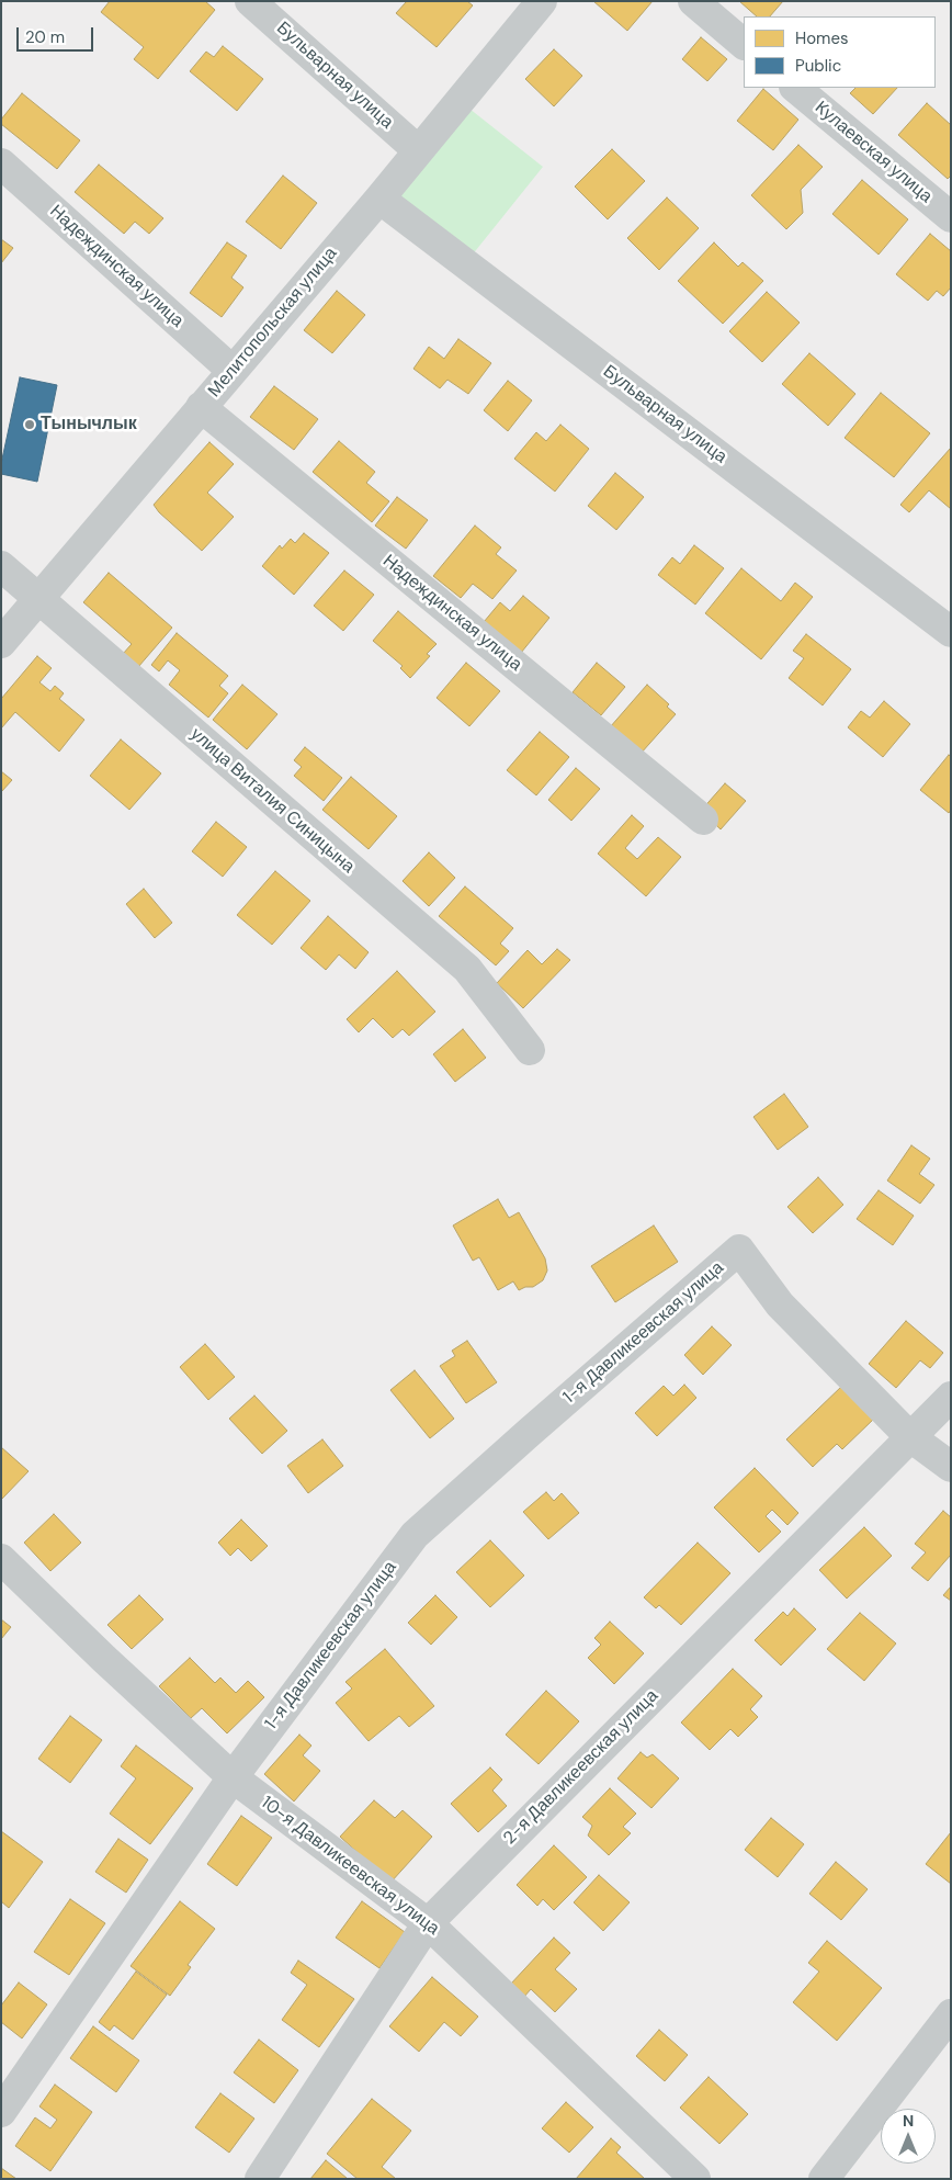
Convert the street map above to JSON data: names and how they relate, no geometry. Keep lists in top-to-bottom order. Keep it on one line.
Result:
{"streets":{"street":["Бульварная улица","Кулаевская улица","Надеждинская улица","Мелитопольская улица","улица Виталия Синицына","1-я Давликеевская улица","2-я Давликеевская улица","10-я Давликеевская улица"]},"crossings":[["Бульварная улица","Мелитопольская улица"],["Надеждинская улица","Мелитопольская улица"],["Мелитопольская улица","улица Виталия Синицына"],["1-я Давликеевская улица","2-я Давликеевская улица"],["1-я Давликеевская улица","10-я Давликеевская улица"],["2-я Давликеевская улица","10-я Давликеевская улица"]],"places":["Тынычлык"],"legend":["Homes","Public"],"scale_bar":"20 m","north":"top"}
